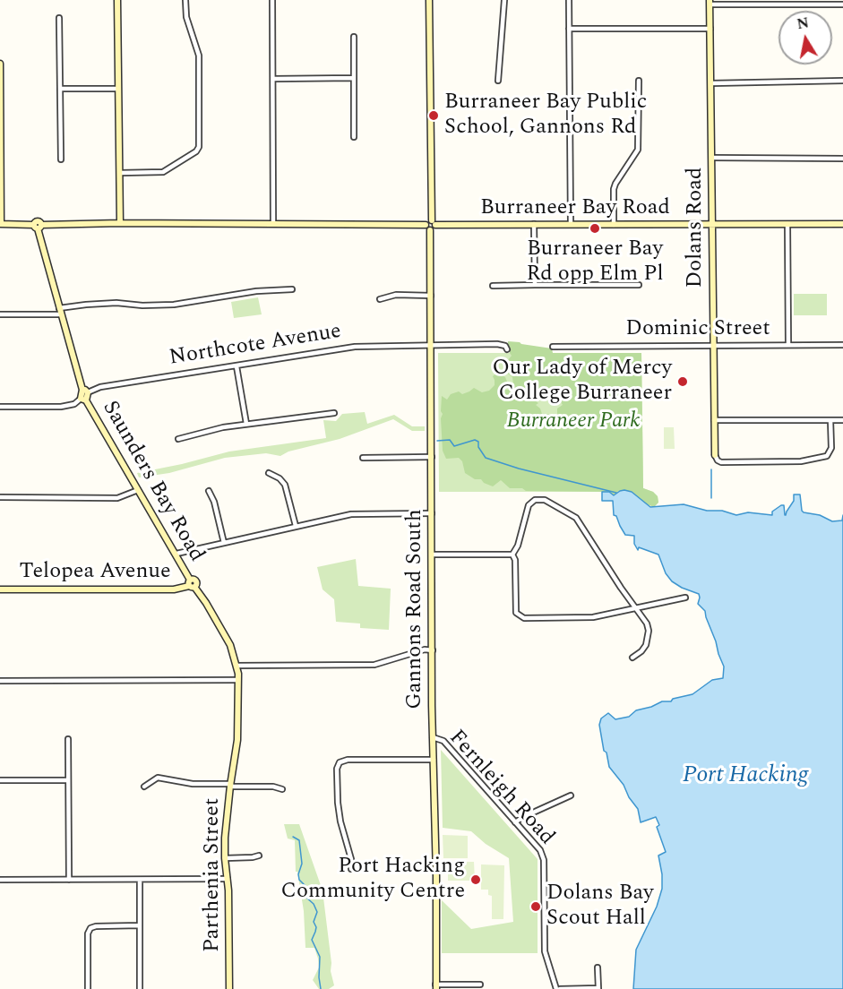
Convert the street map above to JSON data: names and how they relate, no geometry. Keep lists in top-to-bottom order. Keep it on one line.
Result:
{"streets":{"street":["Burraneer Bay Road","Dolans Road","Dominic Street","Northcote Avenue","Saunders Bay Road","Telopea Avenue","Gannons Road South","Fernleigh Road","Parthenia Street"]},"crossings":[["Burraneer Bay Road","Dolans Road"],["Burraneer Bay Road","Gannons Road South"],["Dolans Road","Dominic Street"],["Northcote Avenue","Saunders Bay Road"],["Northcote Avenue","Gannons Road South"],["Saunders Bay Road","Telopea Avenue"],["Saunders Bay Road","Parthenia Street"],["Gannons Road South","Fernleigh Road"]],"water":["Port Hacking"],"parks":["Burraneer Park"],"places":["Burraneer Bay Public School, Gannons Rd","Burraneer Bay Rd opp Elm Pl","Our Lady of Mercy College Burraneer","Port Hacking Community Centre","Dolans Bay Scout Hall"],"north":"top"}
